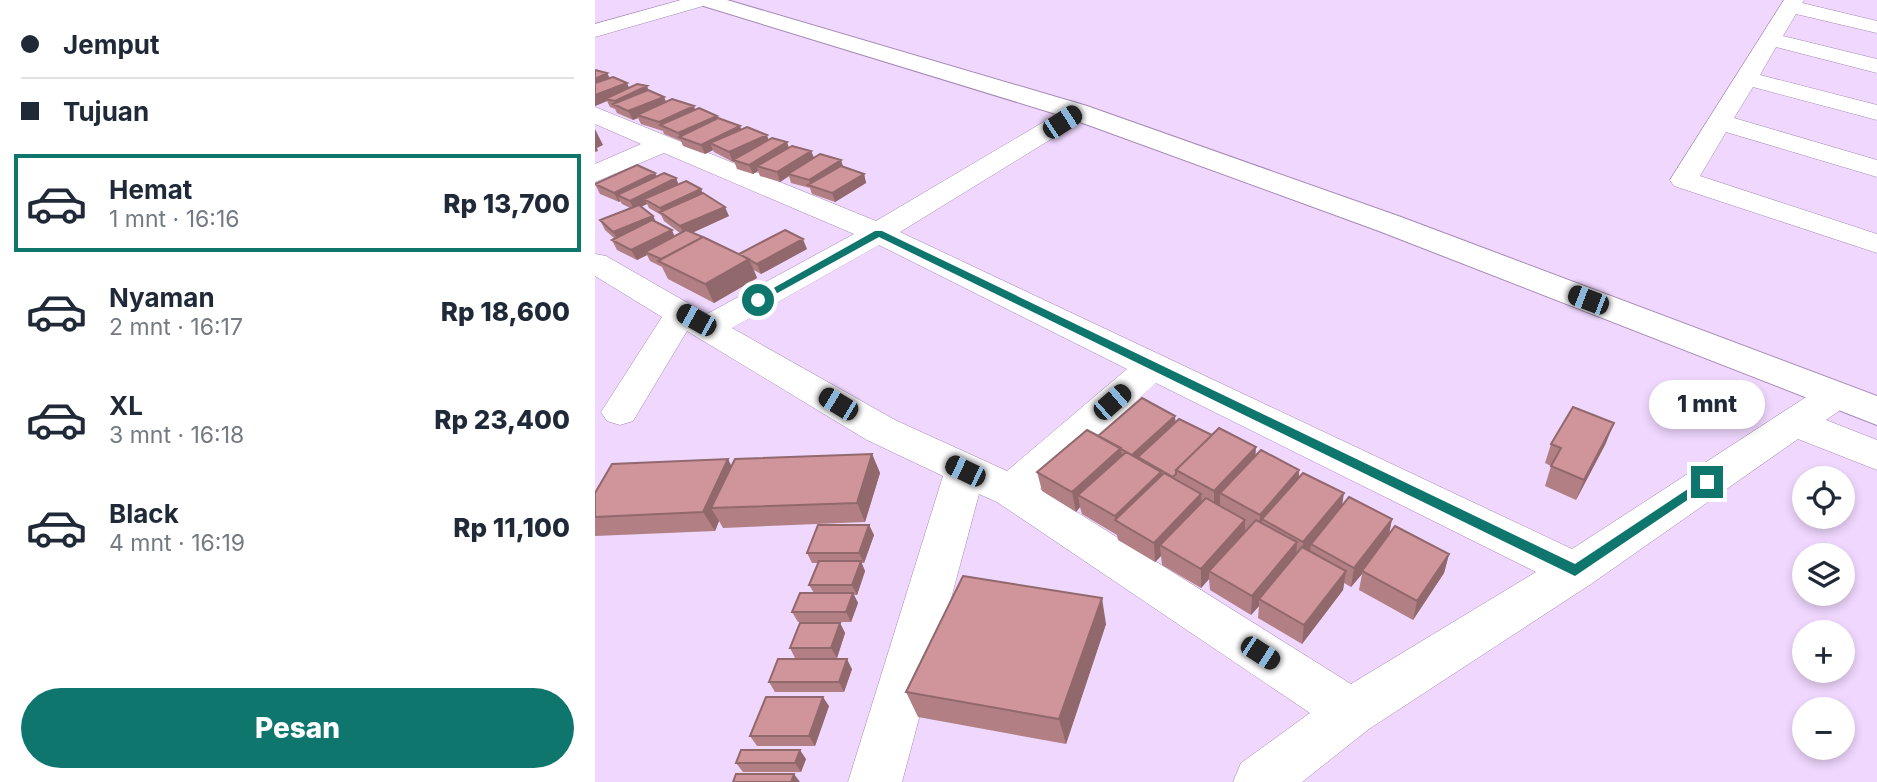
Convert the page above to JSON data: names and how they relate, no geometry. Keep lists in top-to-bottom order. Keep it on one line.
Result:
{"page":{"banner":["Jemput","Tujuan"],"list":[{"name":"Hemat","note":"1 mnt · 16:16","value":"Rp 13,700"},{"name":"Nyaman","note":"2 mnt · 16:17","value":"Rp 18,600"},{"name":"XL","note":"3 mnt · 16:18","value":"Rp 23,400"},{"name":"Black","note":"4 mnt · 16:19","value":"Rp 11,100"}],"bubble":"1 mnt","map_buttons":["+","−"],"buttons":"Pesan"}}
